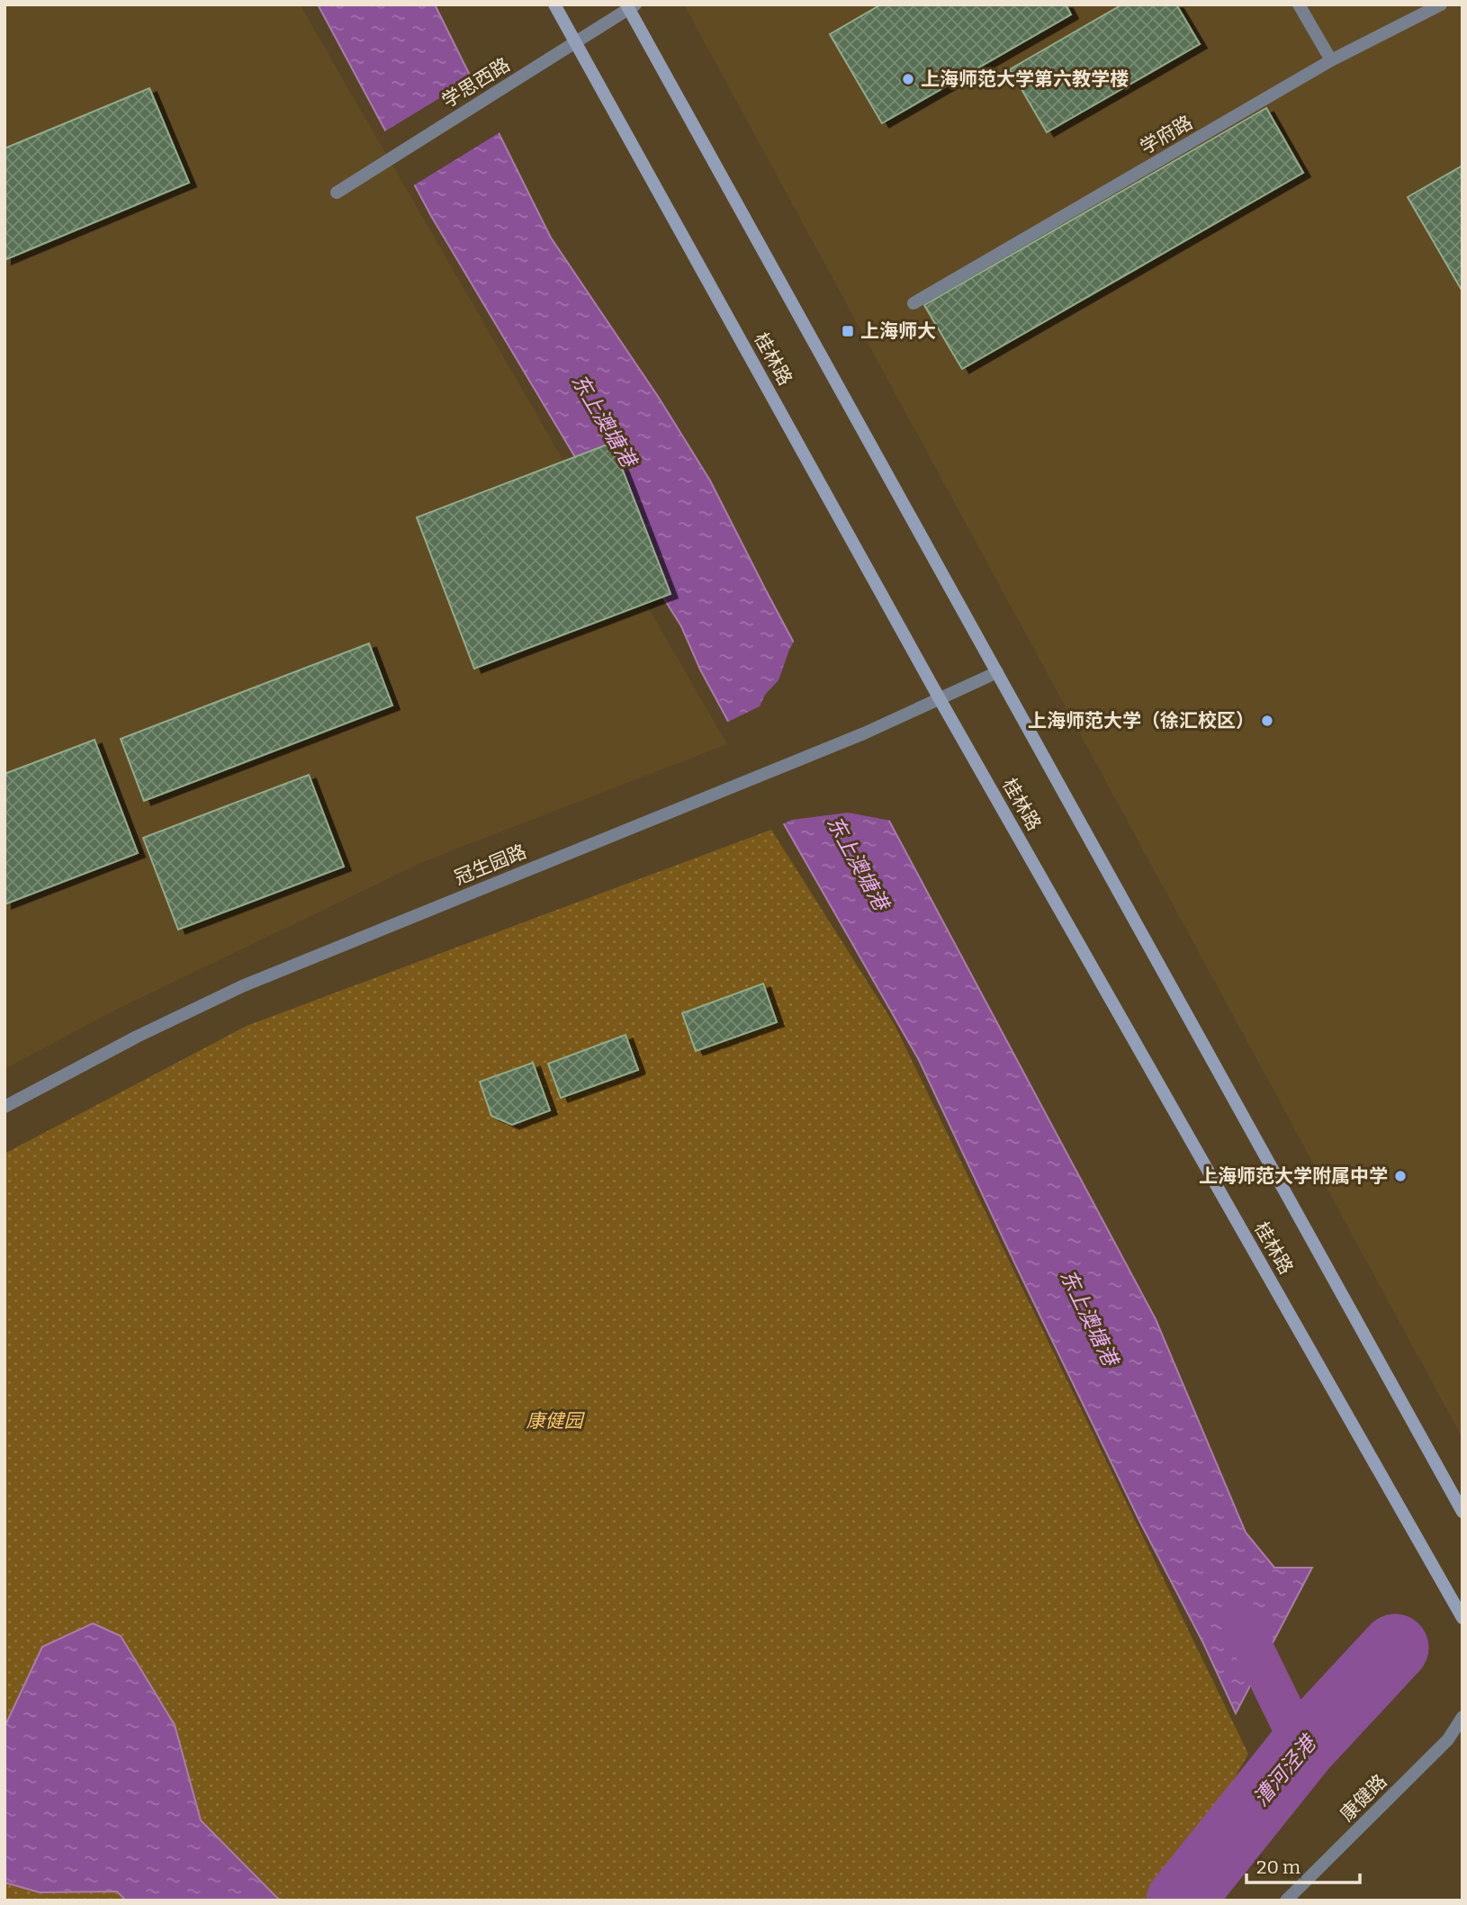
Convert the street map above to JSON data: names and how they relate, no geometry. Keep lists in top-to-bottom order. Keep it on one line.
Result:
{"streets":{"main road":["桂林路"],"street":["学思西路","学府路","冠生园路","康健路"]},"crossings":[["学思西路","桂林路"],["桂林路","冠生园路"]],"water":["东上澳塘港","漕河泾港"],"parks":["康健园"],"places":{"other":["上海师范大学第六教学楼","上海师范大学（徐汇校区）","上海师范大学附属中学"],"transit":["上海师大"]},"scale_bar":"20 m"}
